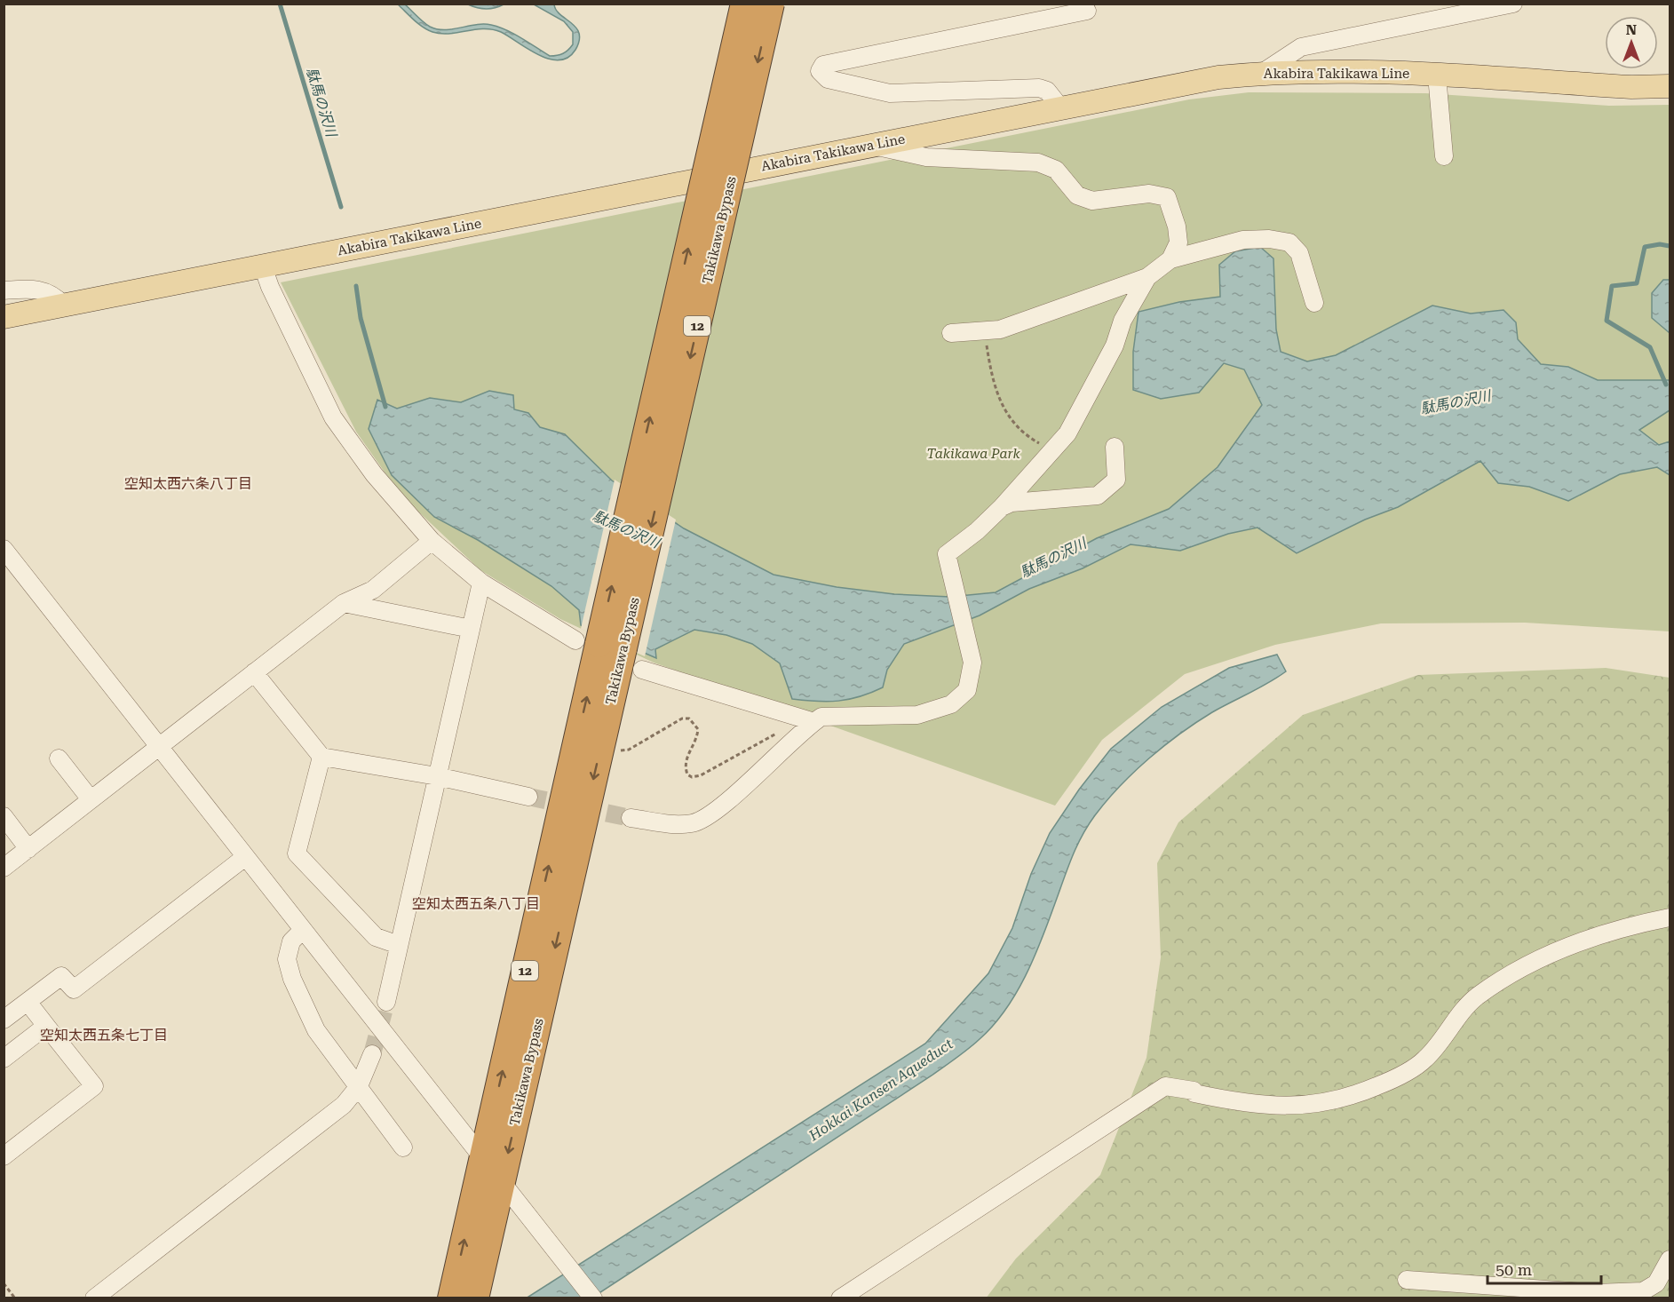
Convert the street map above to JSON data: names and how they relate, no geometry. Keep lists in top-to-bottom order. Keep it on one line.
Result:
{"streets":{"highway":["Takikawa Bypass","12"],"main road":["Akabira Takikawa Line"]},"districts":["空知太西六条八丁目","空知太西五条八丁目","空知太西五条七丁目"],"water":["駄馬の沢川","Hokkai Kansen Aqueduct"],"parks":["Takikawa Park"],"scale_bar":"50 m","north":"top"}
